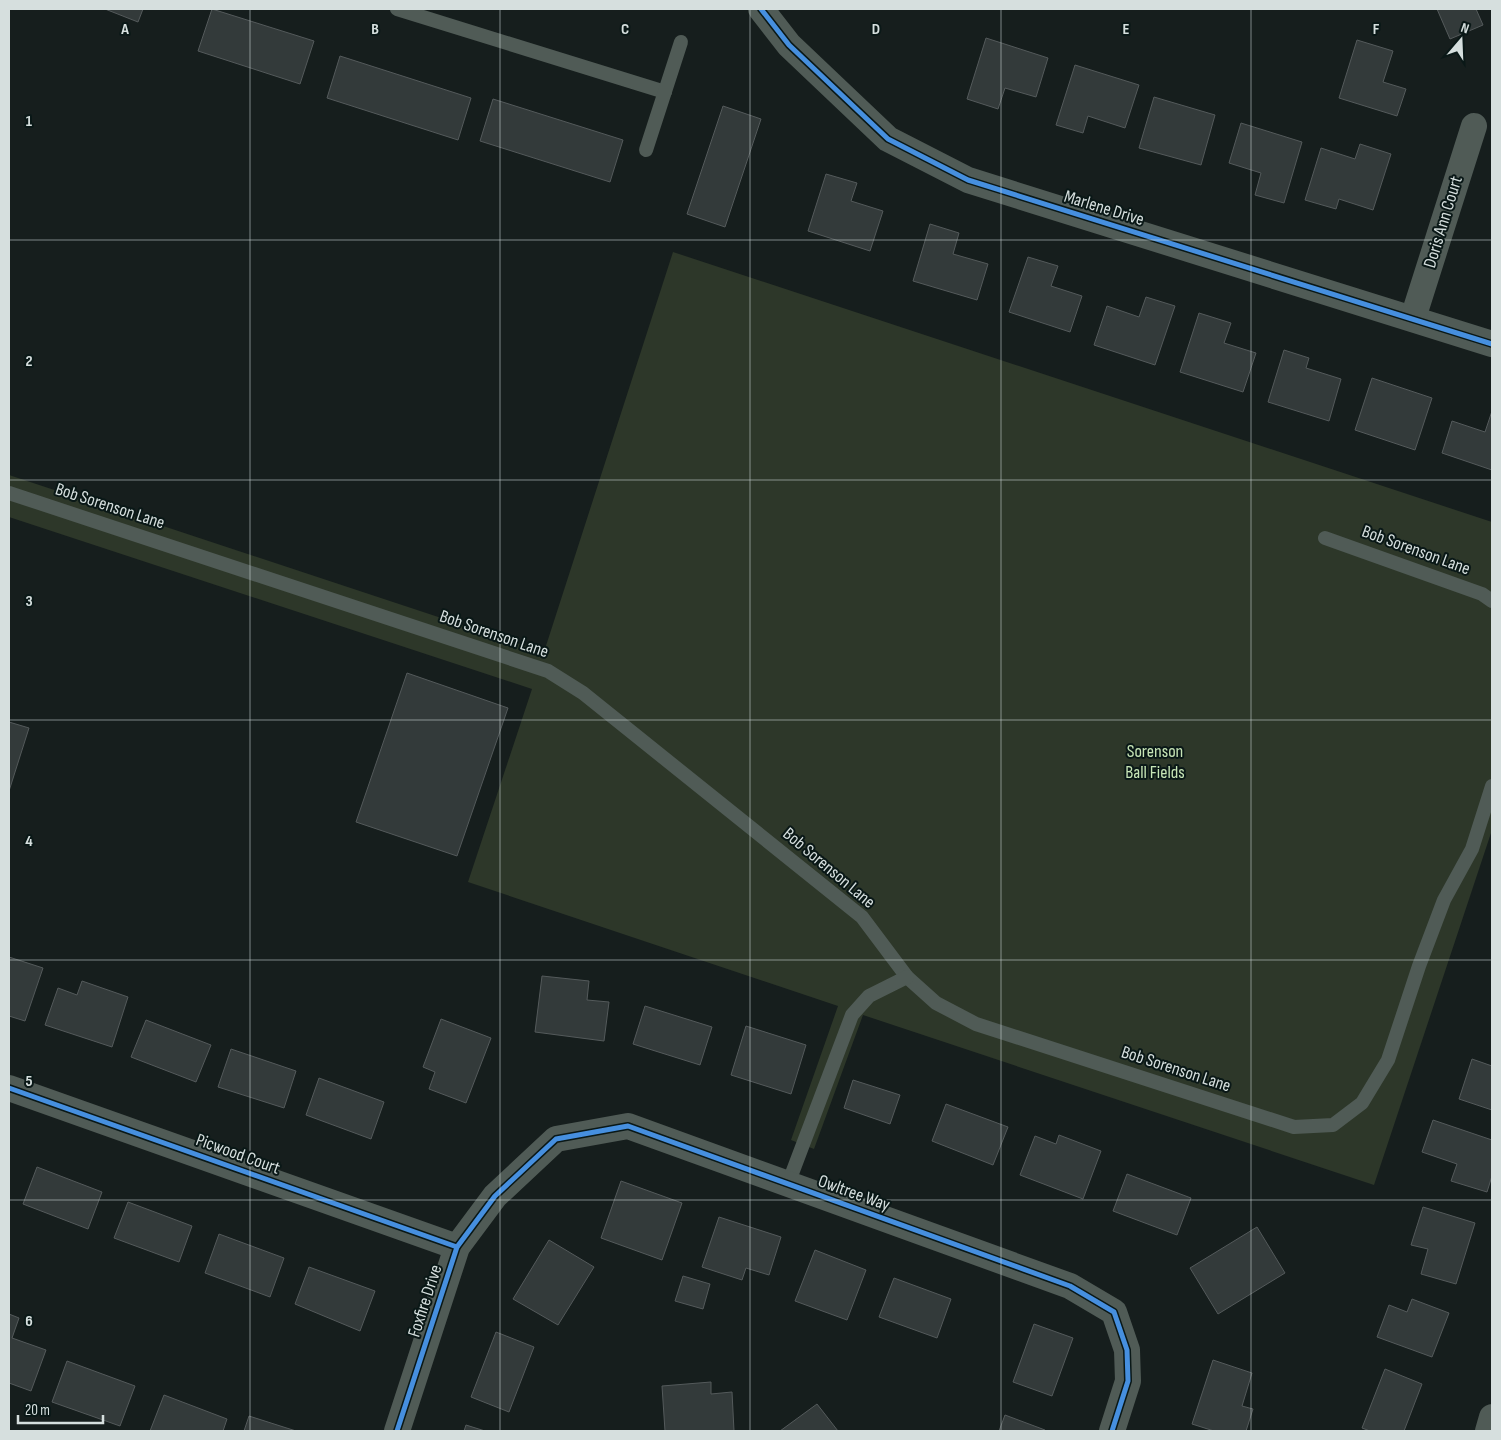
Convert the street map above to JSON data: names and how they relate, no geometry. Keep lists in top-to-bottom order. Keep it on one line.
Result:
{"streets":{"street":["Marlene Drive","Doris Ann Court","Picwood Court","Owltree Way","Foxfire Drive"],"lane":["Bob Sorenson Lane"]},"crossings":[["Marlene Drive","Doris Ann Court"],["Picwood Court","Foxfire Drive"],["Owltree Way","Foxfire Drive"]],"parks":["Sorenson Ball Fields"],"scale_bar":"20 m","north":"top","grid":{"columns":["A","B","C","D","E","F"],"rows":["1","2","3","4","5","6"]}}
